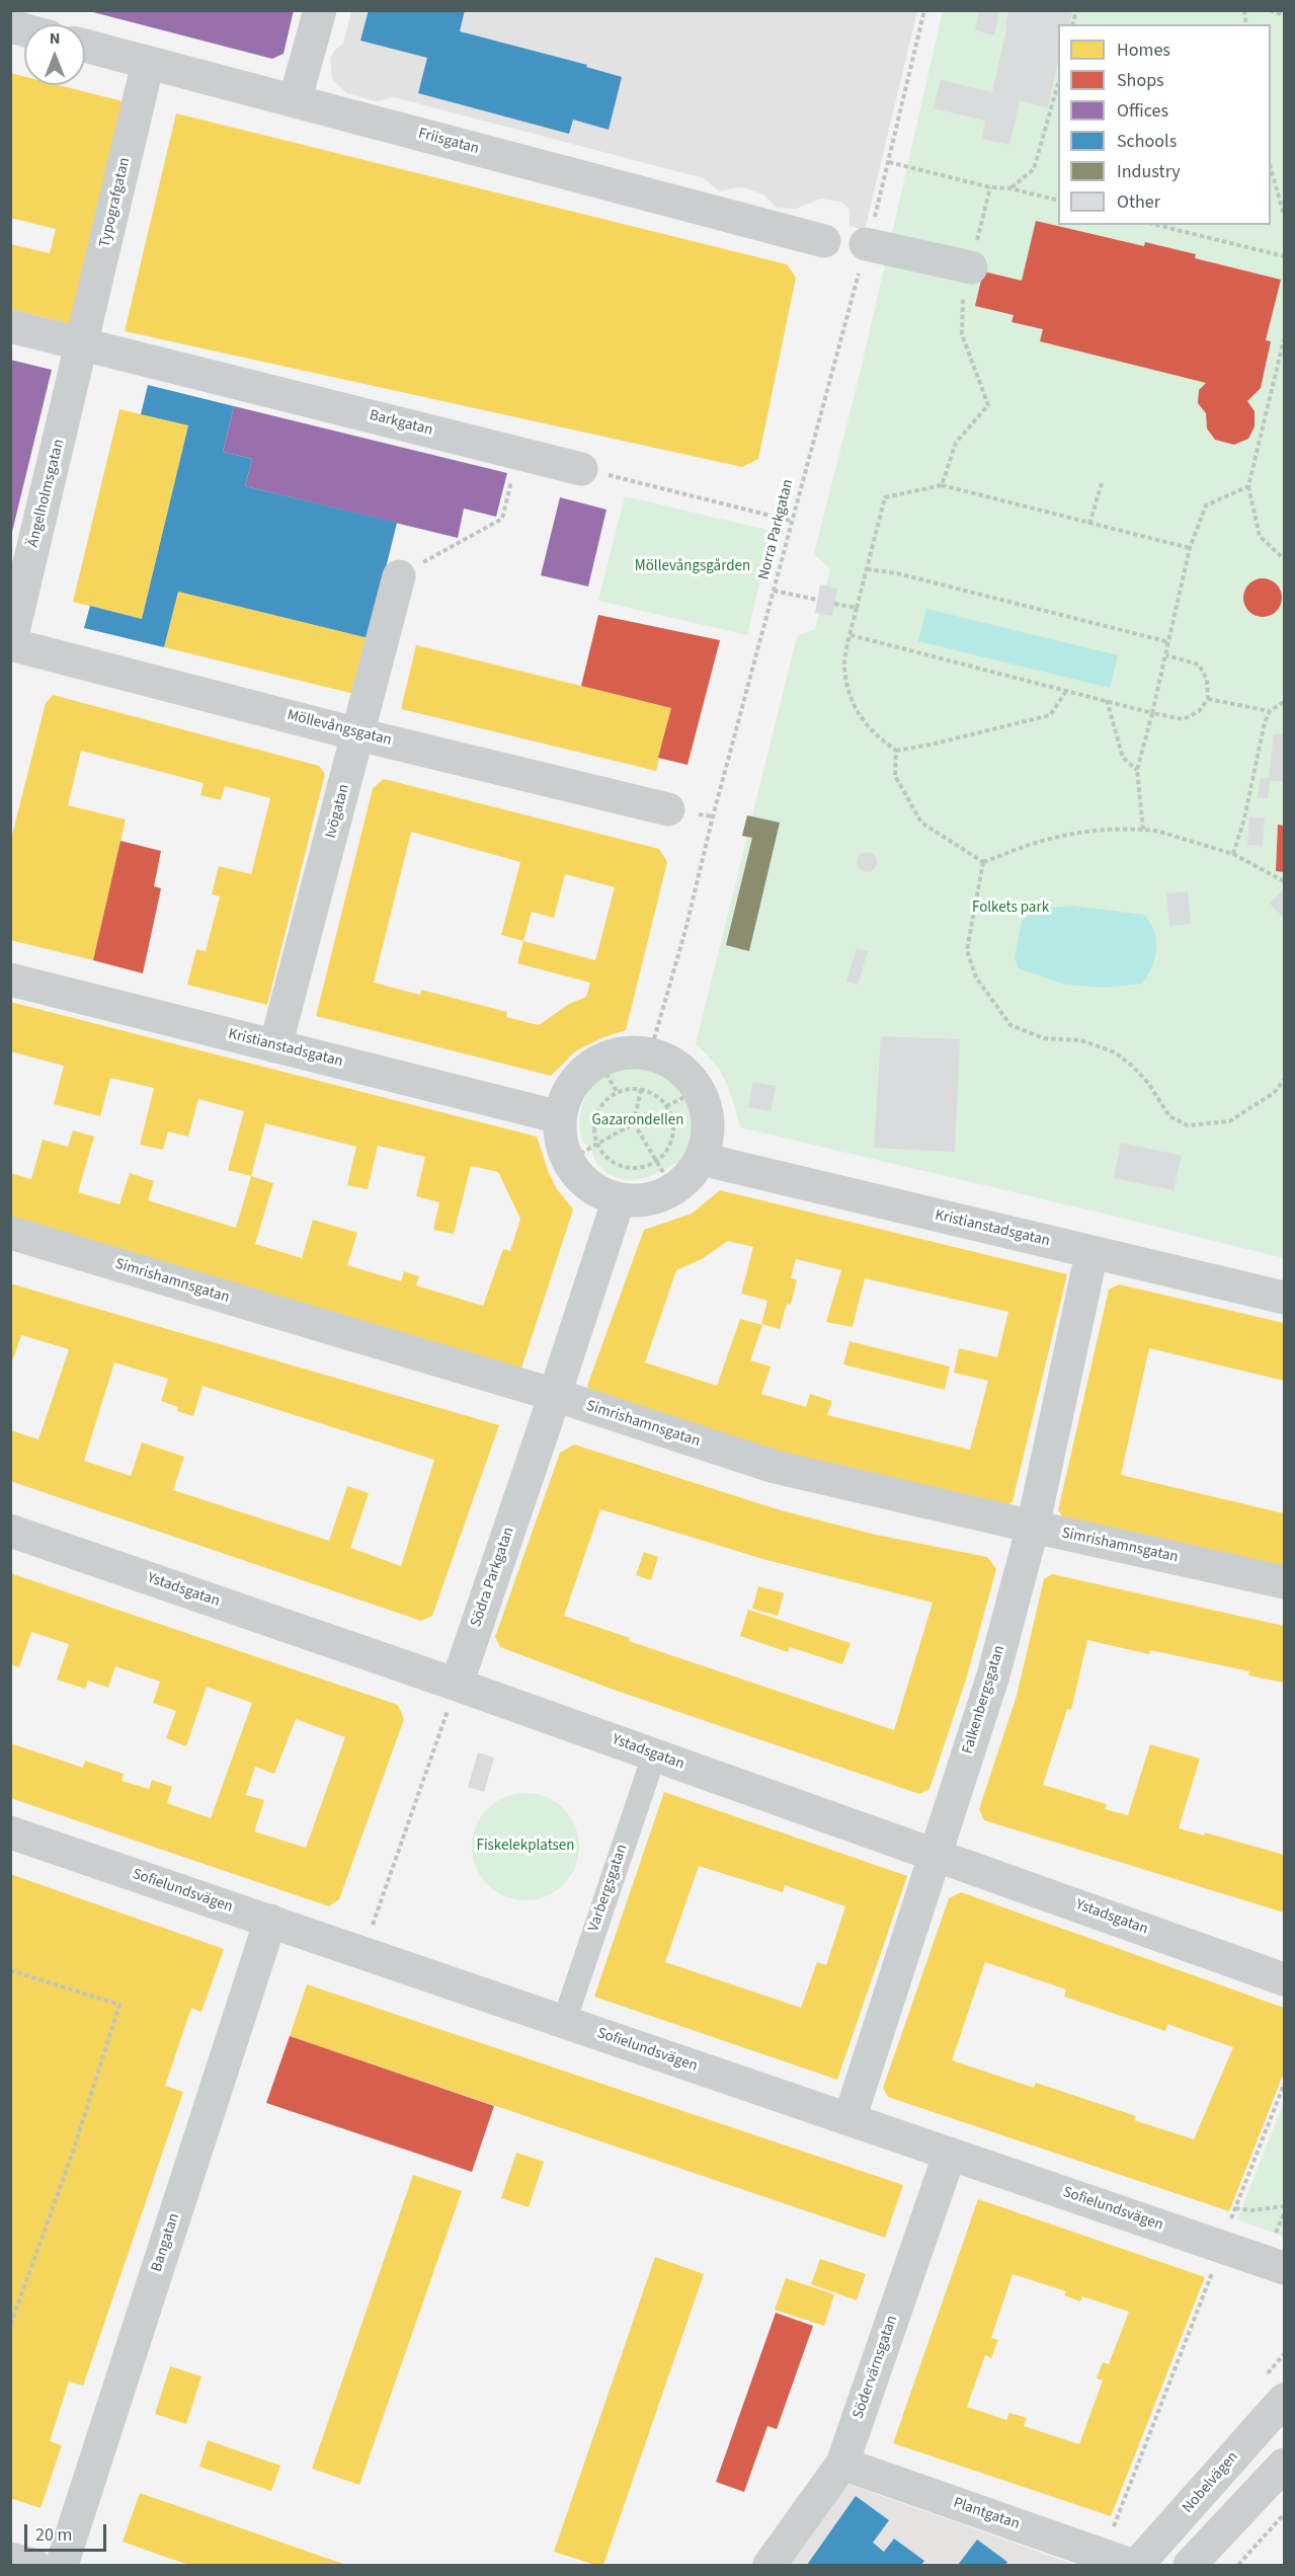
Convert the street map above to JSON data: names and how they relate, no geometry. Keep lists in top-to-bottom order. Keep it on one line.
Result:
{"streets":{"street":["Friisgatan","Typografgatan","Barkgatan","Ängelholmsgatan","Möllevångsgatan","Ivögatan","Kristianstadsgatan","Simrishamnsgatan","Södra Parkgatan","Ystadsgatan","Falkenbergsgatan","Varbergsgatan","Sofielundsvägen","Bangatan","Södervärnsgatan","Nobelvägen","Plantgatan"],"path":["Norra Parkgatan"]},"crossings":[["Friisgatan","Typografgatan"],["Typografgatan","Barkgatan"],["Typografgatan","Ängelholmsgatan"],["Barkgatan","Ängelholmsgatan"],["Ängelholmsgatan","Möllevångsgatan"],["Möllevångsgatan","Ivögatan"],["Ivögatan","Kristianstadsgatan"],["Simrishamnsgatan","Södra Parkgatan"],["Simrishamnsgatan","Falkenbergsgatan"],["Södra Parkgatan","Ystadsgatan"],["Ystadsgatan","Falkenbergsgatan"],["Ystadsgatan","Varbergsgatan"],["Falkenbergsgatan","Sofielundsvägen"],["Varbergsgatan","Sofielundsvägen"],["Sofielundsvägen","Bangatan"],["Sofielundsvägen","Södervärnsgatan"],["Södervärnsgatan","Plantgatan"]],"parks":["Möllevångsgården","Folkets park","Gazarondellen","Fiskelekplatsen"],"legend":["Homes","Shops","Offices","Schools","Industry","Other"],"scale_bar":"20 m","north":"top"}
